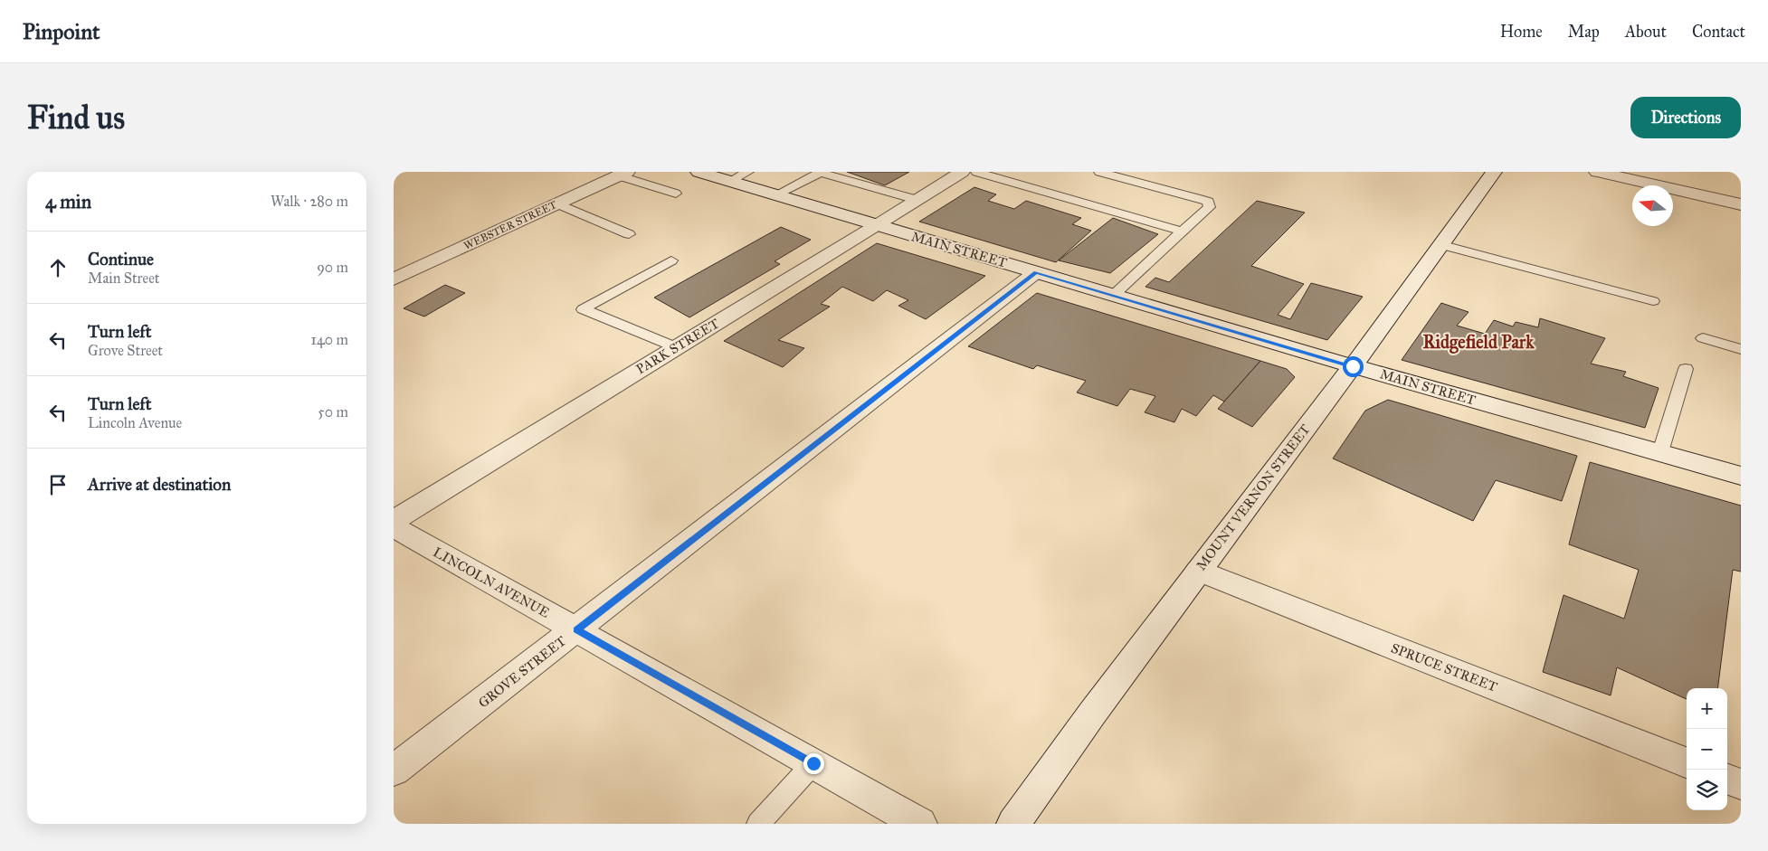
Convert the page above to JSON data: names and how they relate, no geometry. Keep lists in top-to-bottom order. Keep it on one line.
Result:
{"streets":{"street":["WEBSTER STREET","MAIN STREET","PARK STREET","MOUNT VERNON STREET","LINCOLN AVENUE","SPRUCE STREET","GROVE STREET"]},"crossings":[["MAIN STREET","PARK STREET"],["MAIN STREET","MOUNT VERNON STREET"],["MAIN STREET","GROVE STREET"],["MOUNT VERNON STREET","SPRUCE STREET"],["LINCOLN AVENUE","GROVE STREET"]],"districts":["Ridgefield Park"],"north":"left","page":{"header":"Pinpoint","nav":["Home","Map","About","Contact"],"buttons":"Directions","title":"Find us","heading":["4 min","Walk · 280 m"],"list":[["Continue","Main Street","90 m"],["Turn left","Grove Street","140 m"],["Turn left","Lincoln Avenue","50 m"],"Arrive at destination"],"map_buttons":["+","−"]}}
